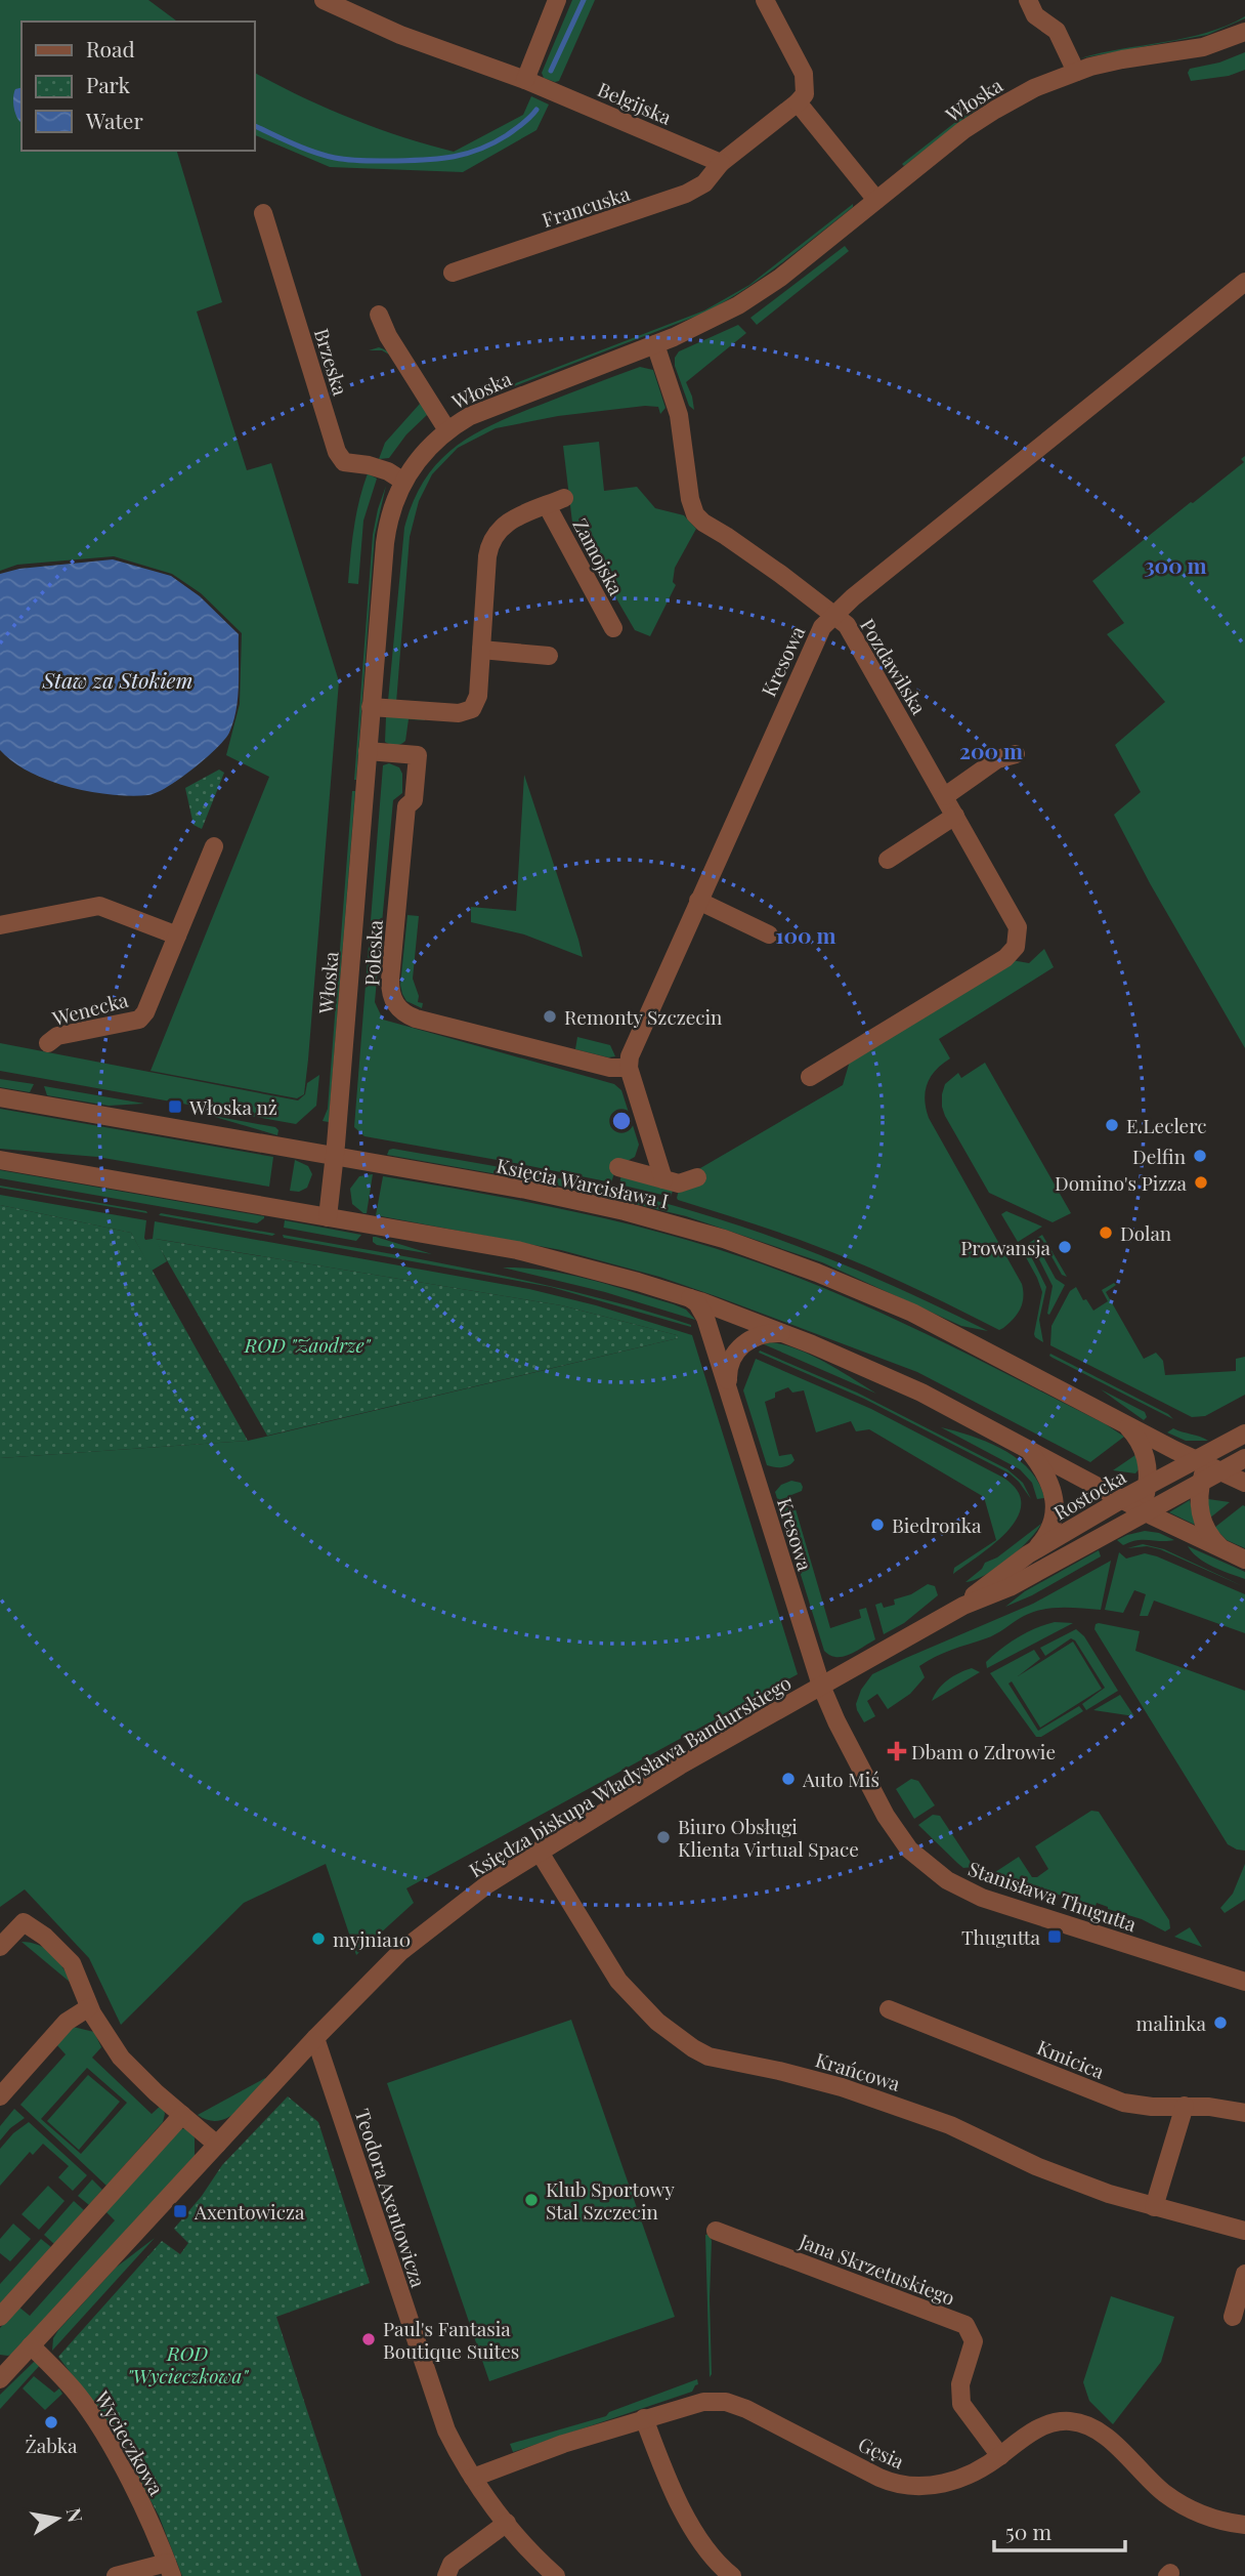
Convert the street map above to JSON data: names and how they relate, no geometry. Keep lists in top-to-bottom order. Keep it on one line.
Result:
{"streets":{"street":["Włoska","Belgijska","Francuska","Brzeska","Zamojska","Kresowa","Pozdawilska","Poleska","Wenecka","Księcia Warcisława I","Rostocka","Księdza biskupa Władysława Bandurskiego","Stanisława Thugutta","Kmicica","Krańcowa","Teodora Axentowicza","Jana Skrzetuskiego","Wycieczkowa","Gęsia"]},"crossings":[["Włoska","Brzeska"],["Włoska","Zamojska"],["Włoska","Pozdawilska"],["Włoska","Poleska"],["Włoska","Księcia Warcisława I"],["Belgijska","Francuska"],["Kresowa","Pozdawilska"],["Kresowa","Poleska"],["Kresowa","Rostocka"],["Kresowa","Księdza biskupa Władysława Bandurskiego"],["Kresowa","Stanisława Thugutta"],["Księcia Warcisława I","Rostocka"],["Rostocka","Księdza biskupa Władysława Bandurskiego"],["Rostocka","Stanisława Thugutta"],["Księdza biskupa Władysława Bandurskiego","Stanisława Thugutta"],["Księdza biskupa Władysława Bandurskiego","Krańcowa"],["Księdza biskupa Władysława Bandurskiego","Teodora Axentowicza"],["Księdza biskupa Władysława Bandurskiego","Wycieczkowa"],["Teodora Axentowicza","Gęsia"],["Jana Skrzetuskiego","Gęsia"]],"water":["Staw za Stokiem"],"parks":["ROD \"Zaodrze\"","ROD \"Wycieczkowa\""],"places":{"other":["Remonty Szczecin","E.Leclerc","Delfin","Domino's Pizza","Dolan","Prowansja","Biedronka","Auto Miś","Biuro Obsługi Klienta Virtual Space","myjnia10","malinka","Klub Sportowy Stal Szczecin","Paul's Fantasia Boutique Suites","Żabka"],"transit":["Włoska nż","Thugutta","Axentowicza"],"health":["Dbam o Zdrowie"]},"legend":["Road","Park","Water"],"scale_bar":"50 m","north":"right","rings":["300 m","200 m","100 m"]}
